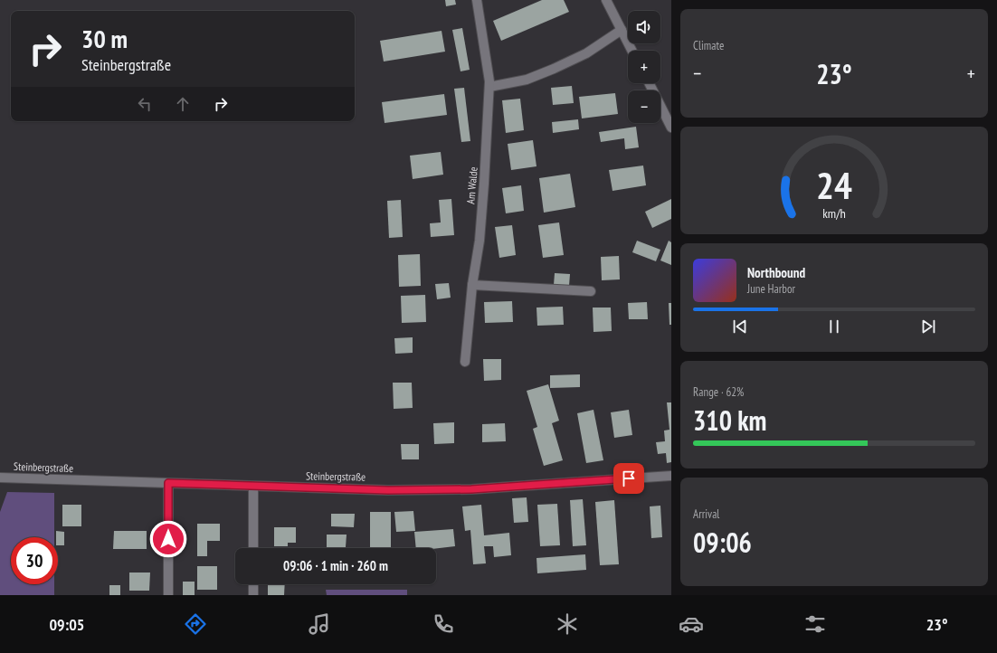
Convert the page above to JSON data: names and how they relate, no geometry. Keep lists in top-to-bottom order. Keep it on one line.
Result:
{"streets":{"street":["Am Walde","Steinbergstraße"]},"page":{"tile":["Climate",["Range · 62%","310 km"],["Arrival","09:06"]],"map_buttons":["+","−"],"turn":["30 m","Steinbergstraße"],"heat":["−","23°","+"],"song":["Northbound","June Harbor"],"limit":"30","trip":"09:06 · 1 min · 260 m","tabs":["09:05","23°"],"gauge":["24","km/h"]}}
